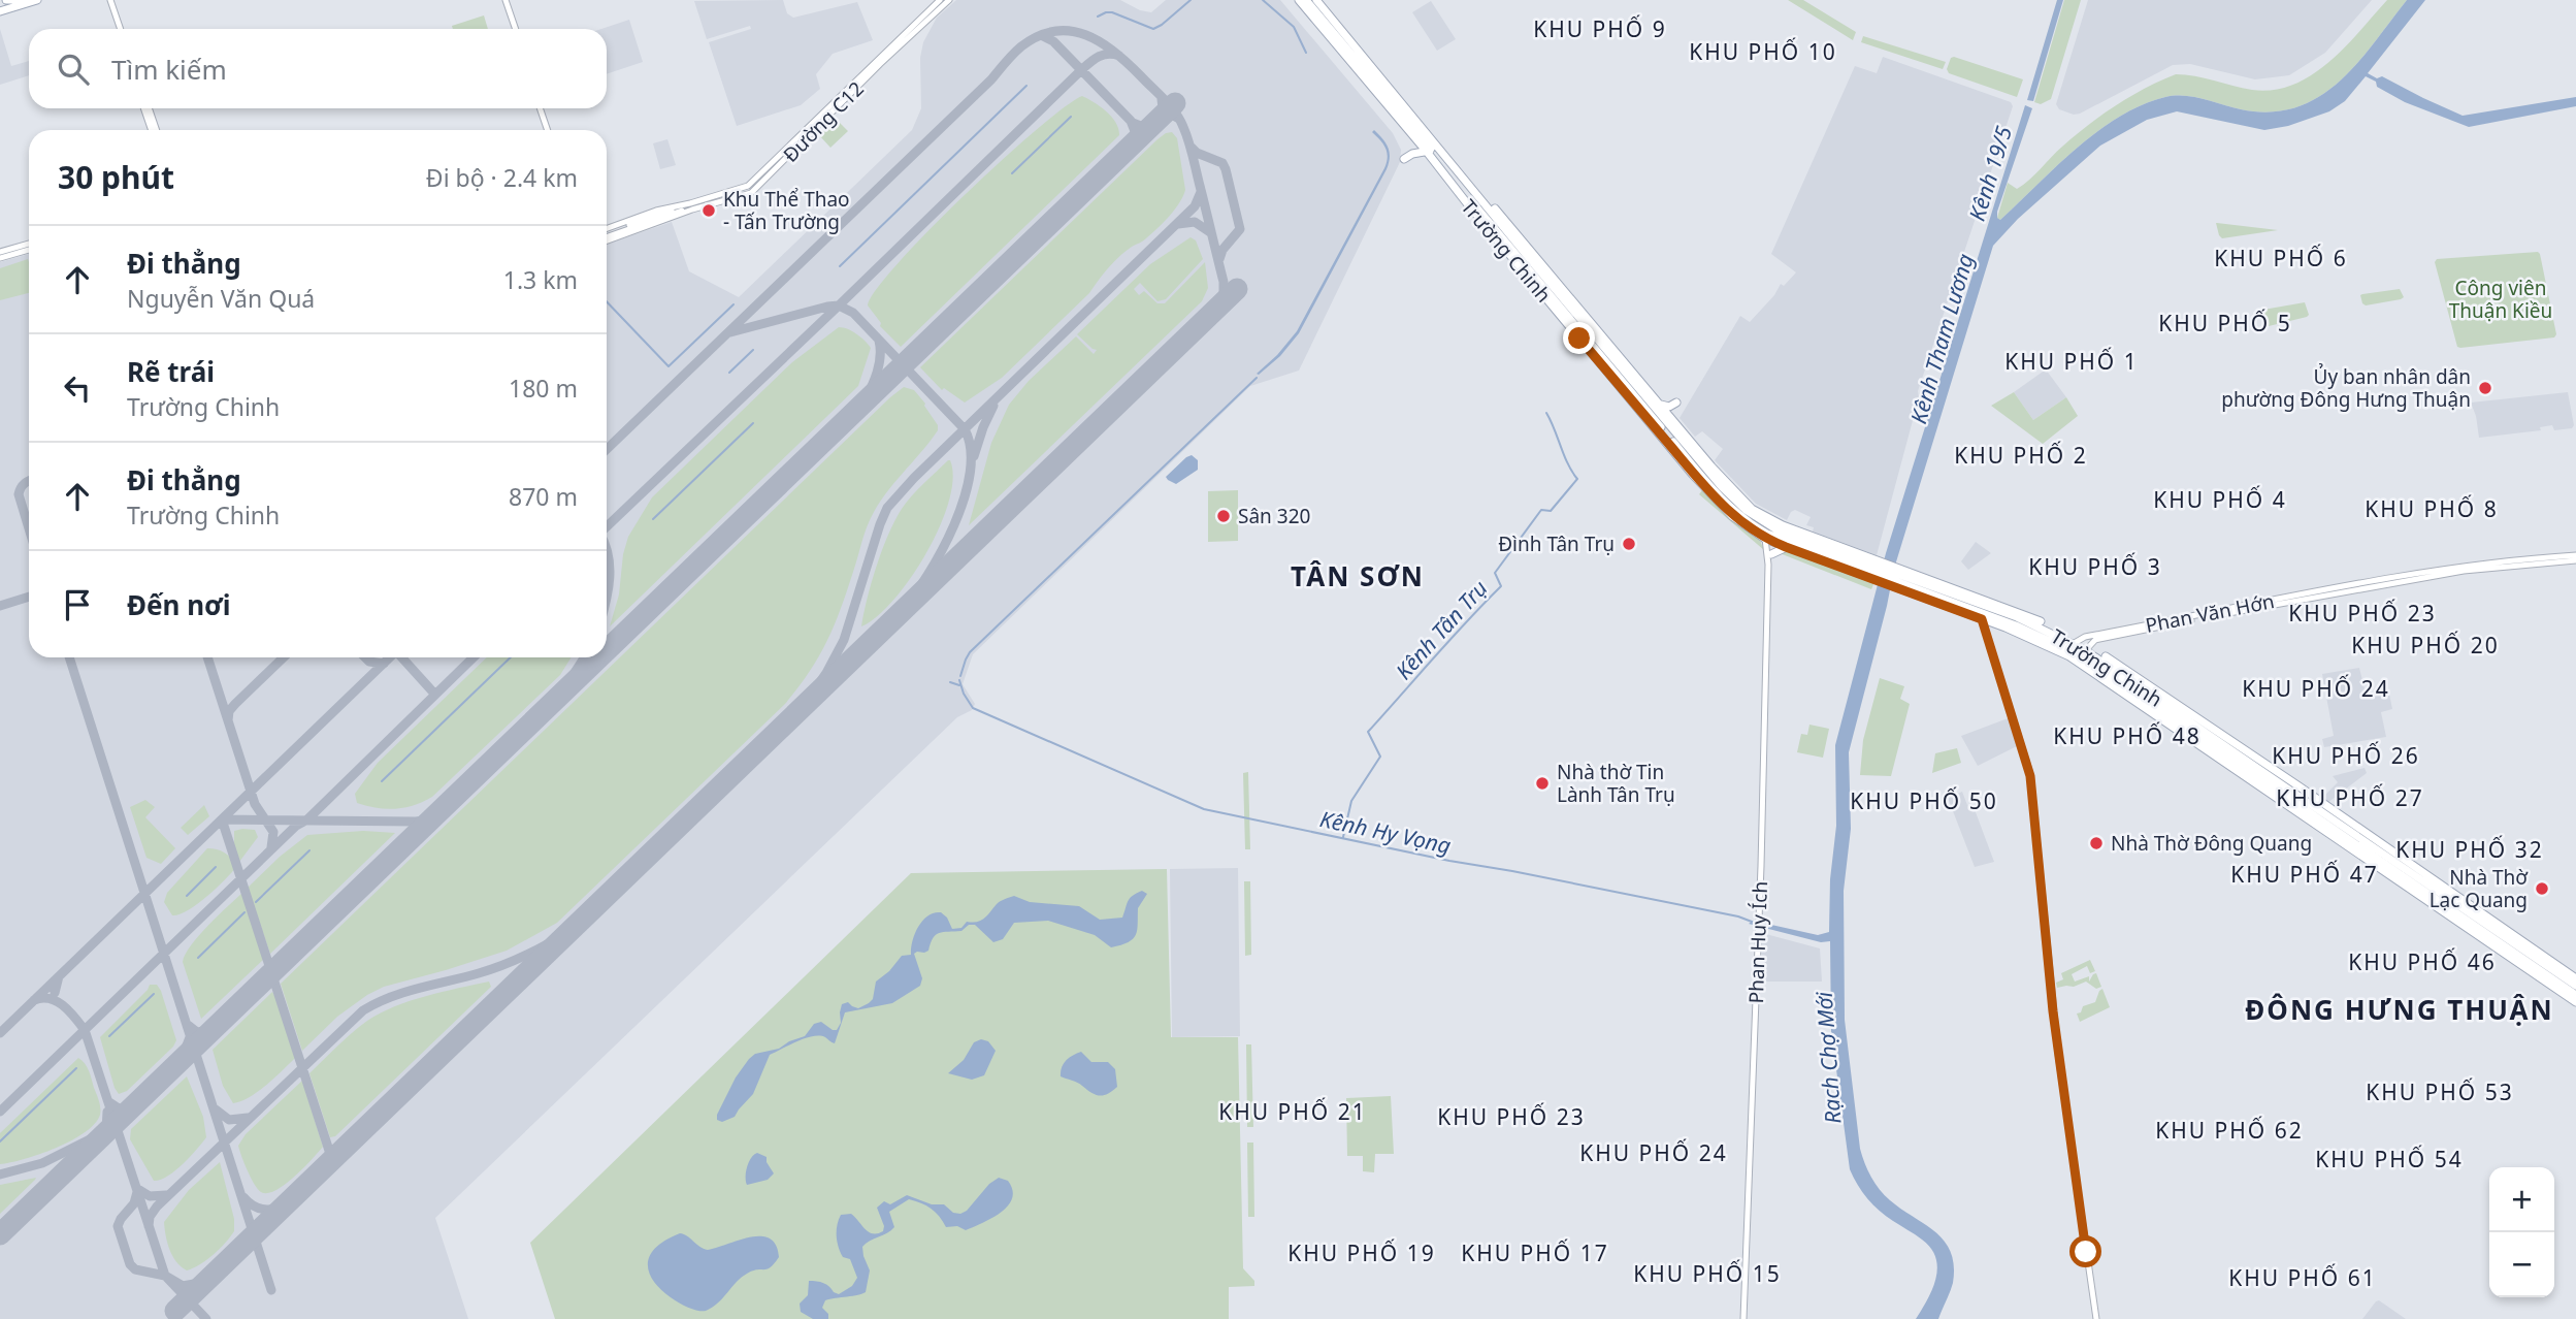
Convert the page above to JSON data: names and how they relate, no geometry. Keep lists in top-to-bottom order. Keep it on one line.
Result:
{"streets":{"main road":["Đường C12","Trường Chinh","Phan Văn Hớn","Phan Huy Ích"]},"crossings":[["Trường Chinh","Phan Văn Hớn"]],"districts":["KHU PHỐ 9","KHU PHỐ 10","KHU PHỐ 6","KHU PHỐ 5","KHU PHỐ 1","KHU PHỐ 2","KHU PHỐ 4","KHU PHỐ 8","KHU PHỐ 3","TÂN SƠN","KHU PHỐ 23","KHU PHỐ 20","KHU PHỐ 24","KHU PHỐ 48","KHU PHỐ 26","KHU PHỐ 27","KHU PHỐ 50","KHU PHỐ 32","KHU PHỐ 47","KHU PHỐ 46","ĐÔNG HƯNG THUẬN","KHU PHỐ 53","KHU PHỐ 21","KHU PHỐ 23","KHU PHỐ 62","KHU PHỐ 24","KHU PHỐ 54","KHU PHỐ 19","KHU PHỐ 17","KHU PHỐ 15","KHU PHỐ 61"],"water":["Kênh 19/5","Kênh Tham Lương","Kênh Tân Trụ","Kênh Hy Vọng","Rạch Chợ Mới"],"parks":["Công viên Thuận Kiều"],"places":["Khu Thể Thao - Tấn Trường","Ủy ban nhân dân phường Đông Hưng Thuận","Sân 320","Đình Tân Trụ","Nhà thờ Tin Lành Tân Trụ","Nhà Thờ Đông Quang","Nhà Thờ Lạc Quang"],"page":{"search":"Tìm kiếm","heading":["30 phút","Đi bộ · 2.4 km"],"list":[["Đi thẳng","Nguyễn Văn Quá","1.3 km"],["Rẽ trái","Trường Chinh","180 m"],["Đi thẳng","Trường Chinh","870 m"],"Đến nơi"],"map_buttons":["+","−"]}}
